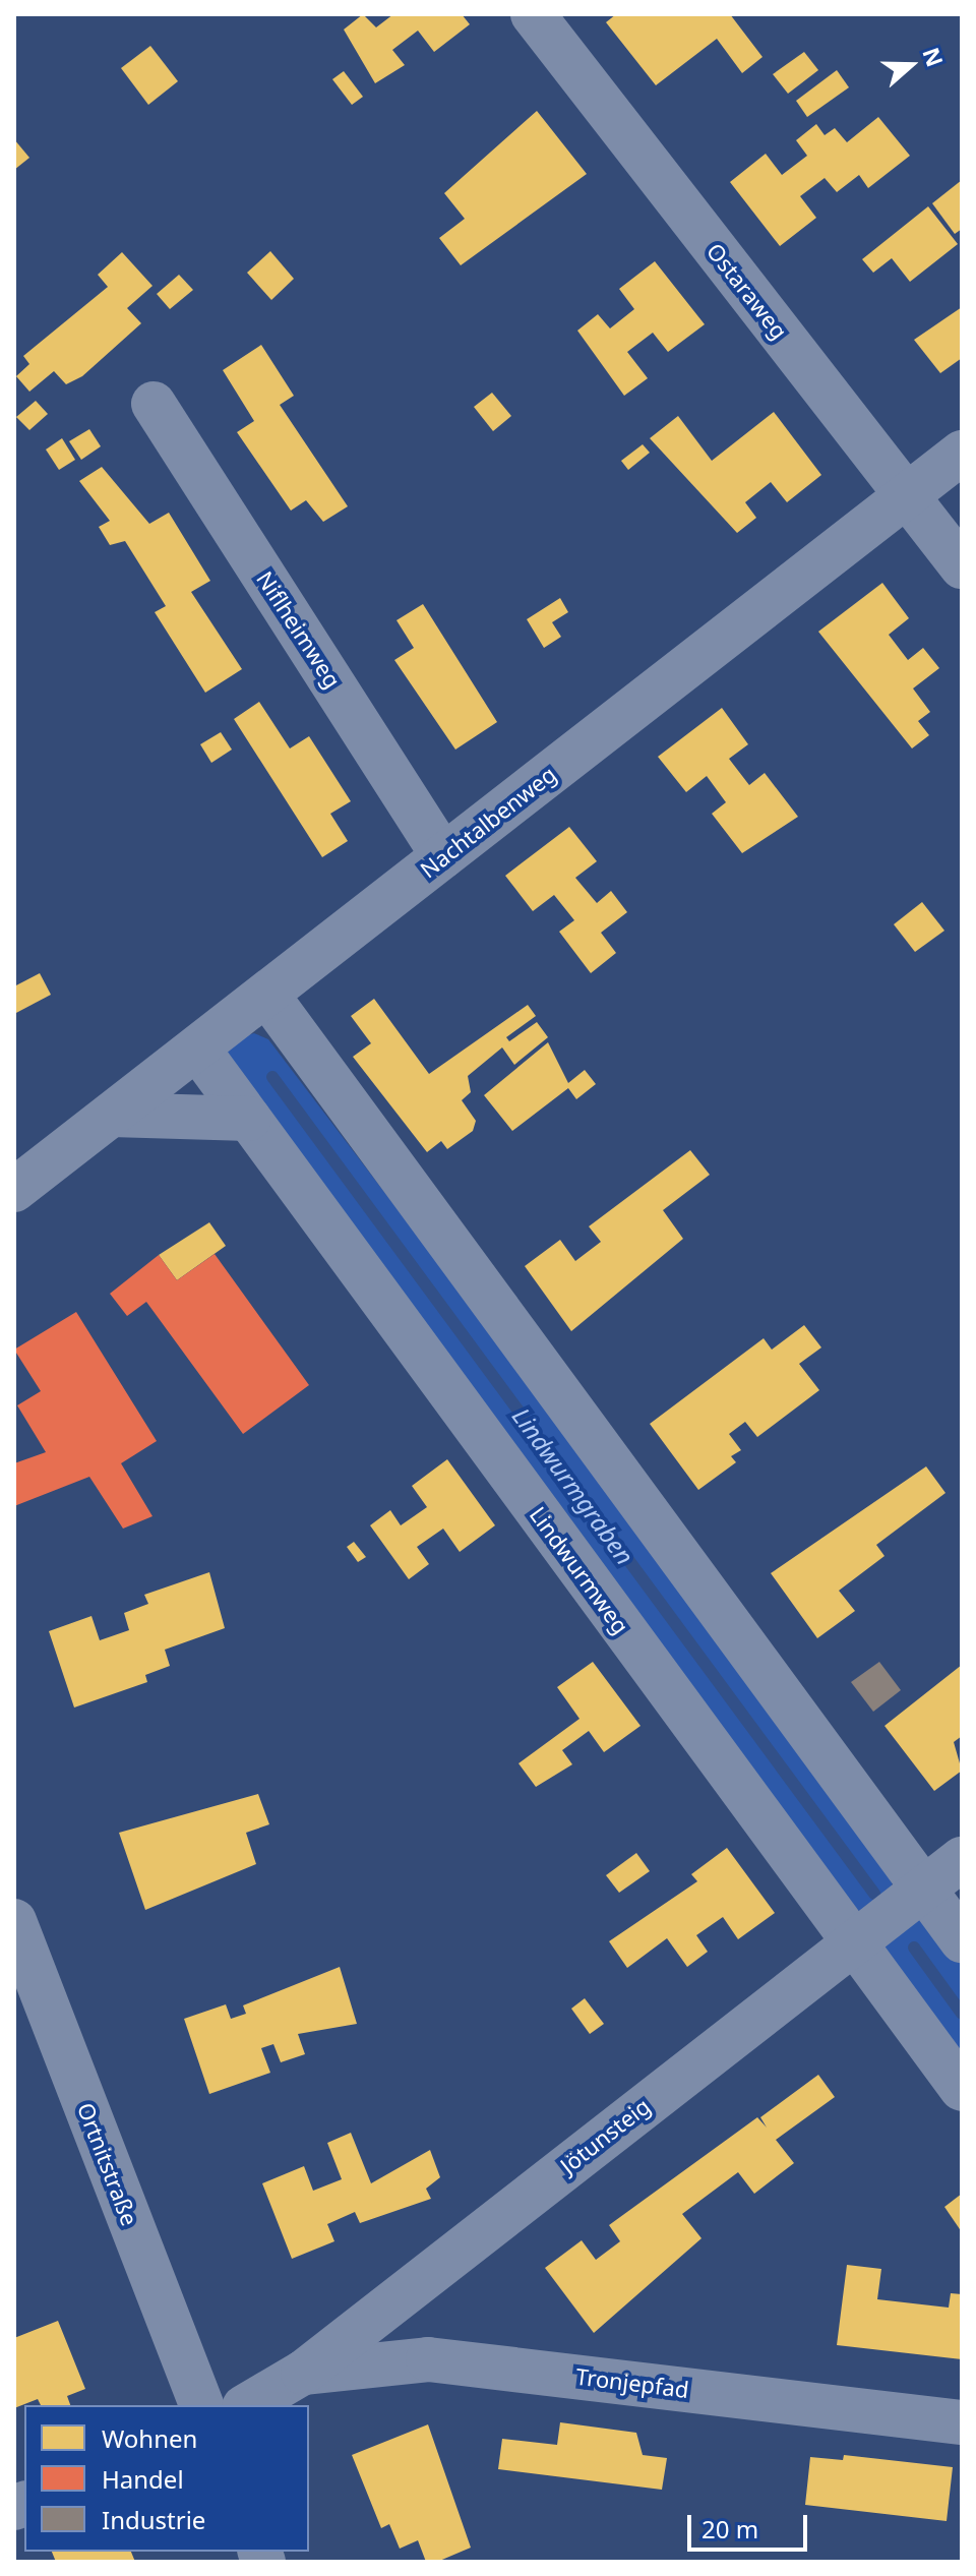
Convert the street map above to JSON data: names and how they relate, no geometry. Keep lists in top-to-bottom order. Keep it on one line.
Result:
{"streets":{"street":["Ostaraweg","Niflheimweg","Nachtalbenweg","Lindwurmweg","Jötunsteig","Ortnitstraße","Tronjepfad"]},"crossings":[["Ostaraweg","Nachtalbenweg"],["Niflheimweg","Nachtalbenweg"],["Nachtalbenweg","Lindwurmweg"],["Lindwurmweg","Jötunsteig"],["Jötunsteig","Tronjepfad"]],"water":["Lindwurmgraben"],"legend":["Wohnen","Handel","Industrie"],"scale_bar":"20 m","north":"right"}
